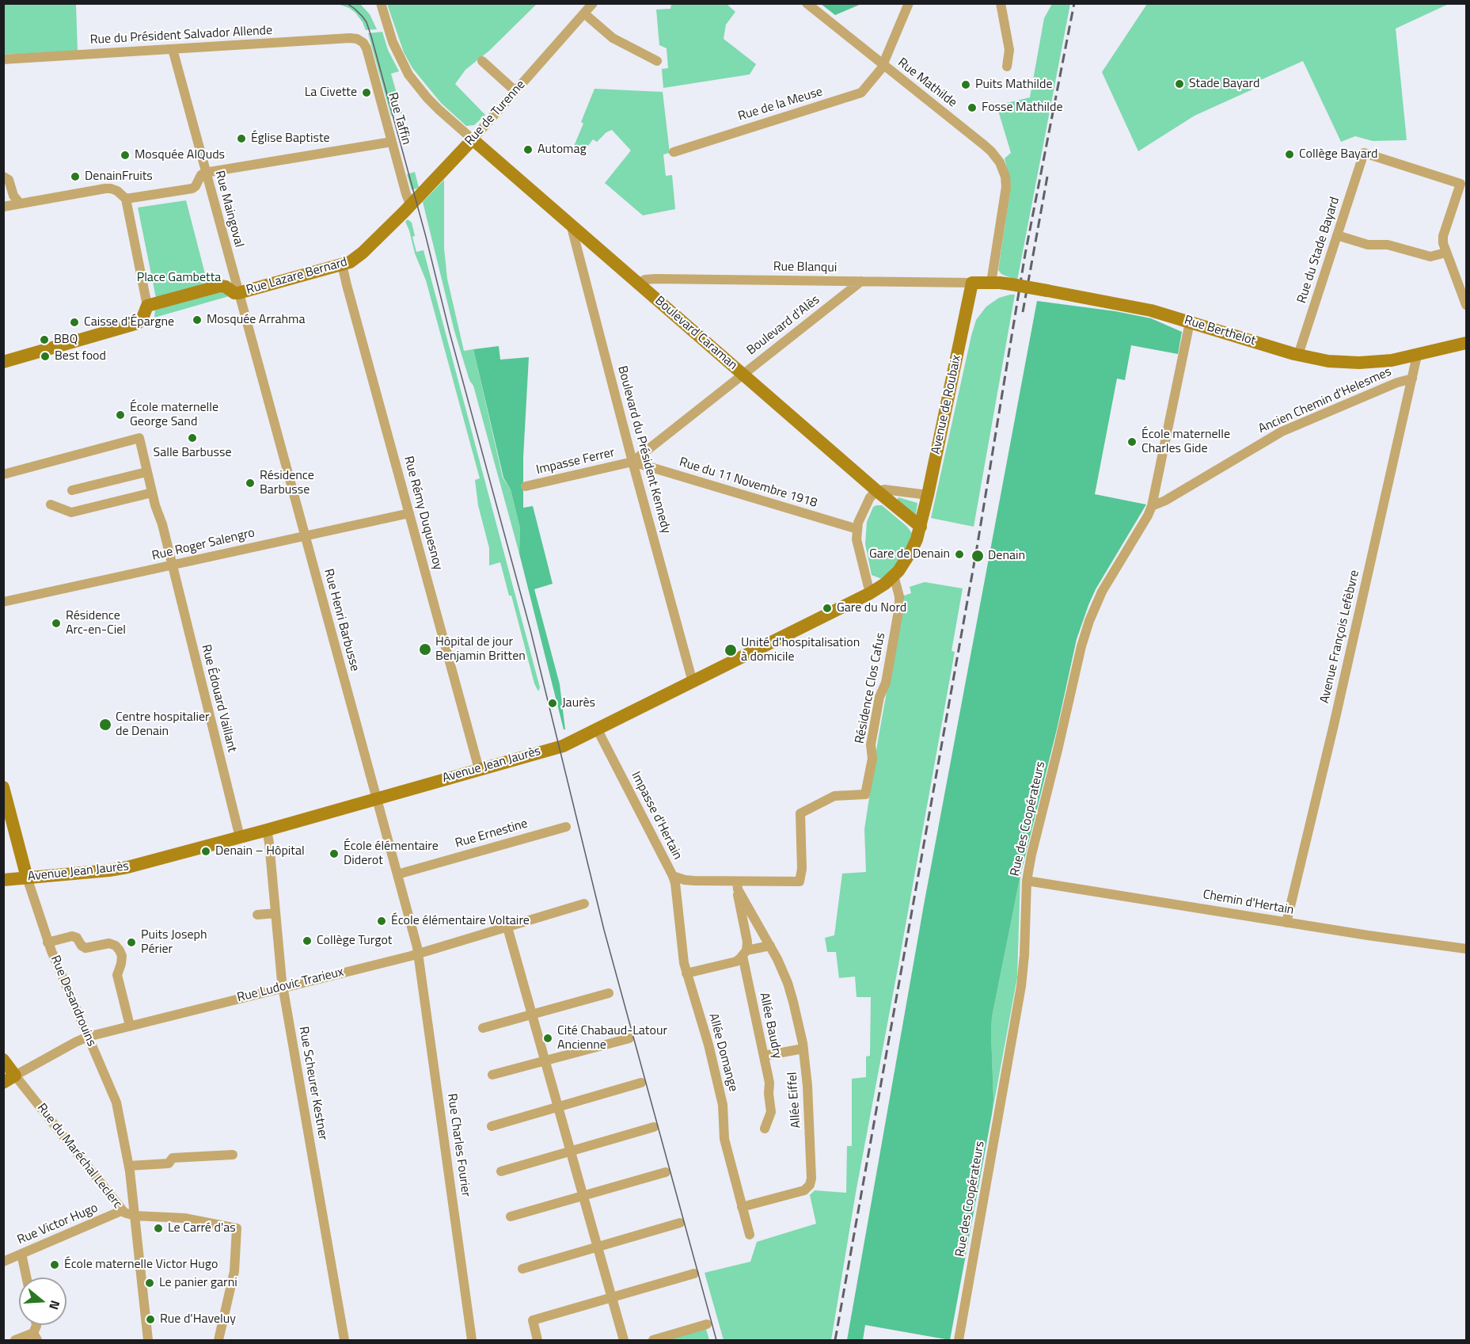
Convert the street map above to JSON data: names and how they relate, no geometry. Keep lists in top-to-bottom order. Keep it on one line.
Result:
{"streets":{"street":["Rue du Président Salvador Allende","Rue Mathilde","Rue de la Meuse","Rue de Turenne","Rue Taffin","Rue Maingoval","Rue du Stade Bayard","Rue Blanqui","Rue Lazare Bernard","Boulevard d'Alès","Rue Berthelot","Boulevard Caraman","Ancien Chemin d'Helesmes","Avenue de Roubaix","Boulevard du Président Kennedy","Impasse Ferrer","Rue du 11 Novembre 1918","Rue Rémy Duquesnoy","Rue Roger Salengro","Rue Henri Barbusse","Avenue François Lefèbvre","Résidence Clos Cafus","Rue Édouard Vaillant","Avenue Jean Jaurès","Impasse d'Hertain","Rue des Coopérateurs","Rue Ernestine","Chemin d'Hertain","Rue Ludovic Trarieux","Rue Desandrouins","Allée Baudry","Allée Domange","Rue Scheurer Kestner","Allée Eiffel","Rue Charles Fourier","Rue du Maréchal Leclerc","Rue Victor Hugo"]},"crossings":[["Rue du Président Salvador Allende","Rue Taffin"],["Rue du Président Salvador Allende","Rue Maingoval"],["Rue Mathilde","Rue de la Meuse"],["Rue Mathilde","Rue Berthelot"],["Rue de Turenne","Rue Taffin"],["Rue de Turenne","Rue Lazare Bernard"],["Rue de Turenne","Boulevard Caraman"],["Rue Maingoval","Rue Lazare Bernard"],["Rue Maingoval","Rue Henri Barbusse"],["Rue du Stade Bayard","Rue Berthelot"],["Rue Blanqui","Boulevard d'Alès"],["Rue Blanqui","Rue Berthelot"],["Rue Blanqui","Boulevard Caraman"],["Rue Blanqui","Avenue de Roubaix"],["Rue Lazare Bernard","Rue Rémy Duquesnoy"],["Rue Lazare Bernard","Rue Henri Barbusse"],["Boulevard d'Alès","Boulevard Caraman"],["Boulevard d'Alès","Boulevard du Président Kennedy"],["Boulevard d'Alès","Impasse Ferrer"],["Boulevard d'Alès","Rue du 11 Novembre 1918"],["Rue Berthelot","Avenue de Roubaix"],["Rue Berthelot","Avenue François Lefèbvre"],["Rue Berthelot","Rue des Coopérateurs"],["Boulevard Caraman","Avenue de Roubaix"],["Boulevard Caraman","Boulevard du Président Kennedy"],["Boulevard Caraman","Avenue Jean Jaurès"],["Ancien Chemin d'Helesmes","Avenue François Lefèbvre"],["Ancien Chemin d'Helesmes","Rue des Coopérateurs"],["Avenue de Roubaix","Avenue Jean Jaurès"],["Boulevard du Président Kennedy","Impasse Ferrer"],["Boulevard du Président Kennedy","Rue du 11 Novembre 1918"],["Boulevard du Président Kennedy","Avenue Jean Jaurès"],["Impasse Ferrer","Rue du 11 Novembre 1918"],["Rue Rémy Duquesnoy","Rue Roger Salengro"],["Rue Rémy Duquesnoy","Avenue Jean Jaurès"],["Rue Roger Salengro","Rue Henri Barbusse"],["Rue Roger Salengro","Rue Édouard Vaillant"],["Rue Henri Barbusse","Avenue Jean Jaurès"],["Rue Henri Barbusse","Rue Ernestine"],["Rue Henri Barbusse","Rue Ludovic Trarieux"],["Rue Henri Barbusse","Rue Charles Fourier"],["Avenue François Lefèbvre","Chemin d'Hertain"],["Résidence Clos Cafus","Avenue Jean Jaurès"],["Résidence Clos Cafus","Impasse d'Hertain"],["Rue Édouard Vaillant","Avenue Jean Jaurès"],["Avenue Jean Jaurès","Impasse d'Hertain"],["Avenue Jean Jaurès","Rue Desandrouins"],["Avenue Jean Jaurès","Rue Scheurer Kestner"],["Impasse d'Hertain","Allée Baudry"],["Impasse d'Hertain","Allée Domange"],["Impasse d'Hertain","Allée Eiffel"],["Rue des Coopérateurs","Chemin d'Hertain"],["Rue Ludovic Trarieux","Rue Desandrouins"],["Rue Ludovic Trarieux","Rue Scheurer Kestner"],["Rue Ludovic Trarieux","Rue Charles Fourier"],["Rue Ludovic Trarieux","Rue du Maréchal Leclerc"],["Rue Desandrouins","Rue du Maréchal Leclerc"],["Allée Baudry","Allée Eiffel"],["Allée Domange","Allée Eiffel"],["Rue du Maréchal Leclerc","Rue Victor Hugo"]],"parks":["Place Gambetta"],"places":["Stade Bayard","Puits Mathilde","La Civette","Fosse Mathilde","Église Baptiste","Automag","Collège Bayard","Mosquée AlQuds","DenainFruits","Mosquée Arrahma","Caisse d'Épargne","BBQ","Best food","École maternelle George Sand","Salle Barbusse","École maternelle Charles Gide","Résidence Barbusse","Gare de Denain","Denain","Gare du Nord","Résidence Arc-en-Ciel","Hôpital de jour Benjamin Britten","Unité d'hospitalisation à domicile","Jaurès","Centre hospitalier de Denain","Denain – Hôpital","École élémentaire Diderot","École élémentaire Voltaire","Collège Turgot","Puits Joseph Périer","Cité Chabaud-Latour Ancienne","Le Carré d'as","École maternelle Victor Hugo","Le panier garni","Rue d'Haveluy"],"north":"right"}
